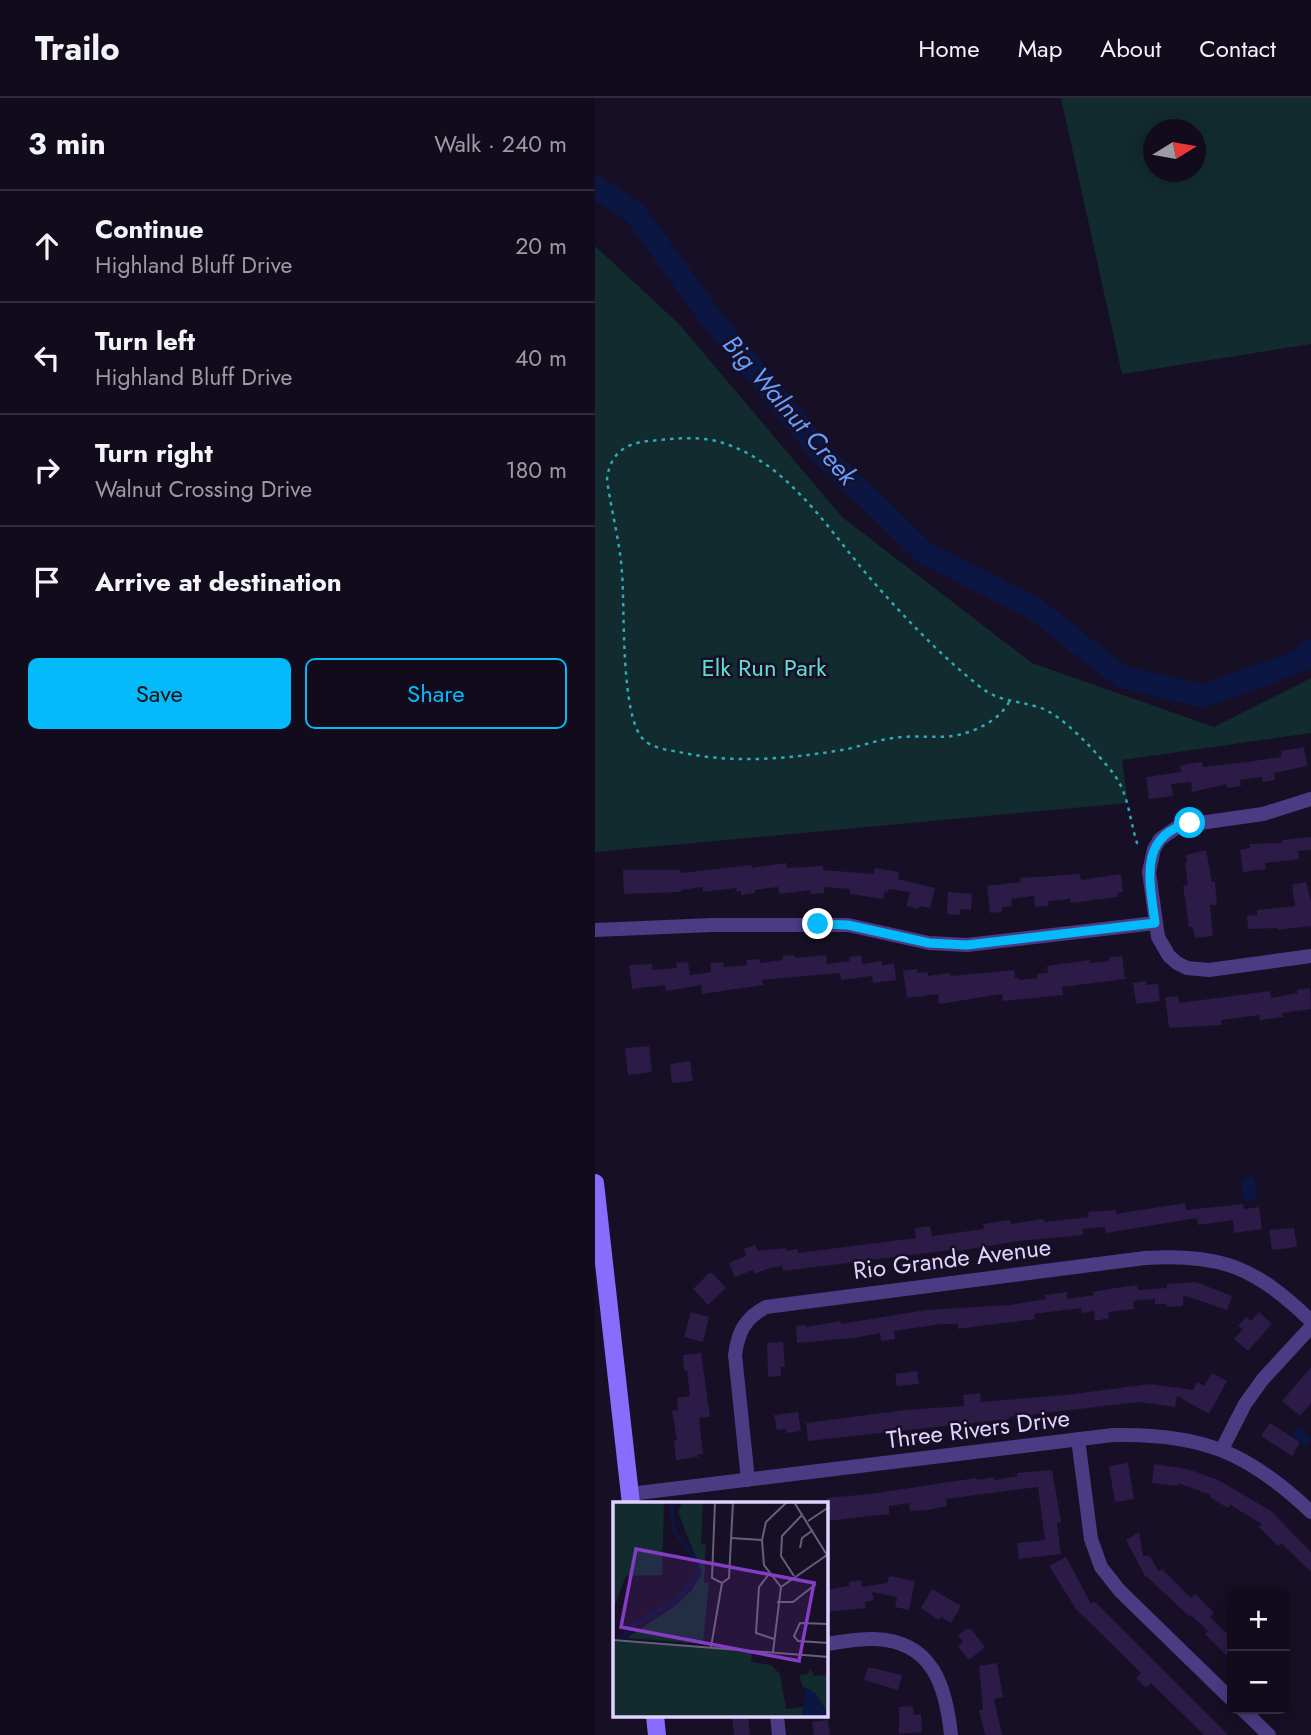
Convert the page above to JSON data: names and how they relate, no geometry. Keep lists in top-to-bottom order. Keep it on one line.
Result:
{"streets":{"street":["Rio Grande Avenue","Three Rivers Drive"]},"crossings":[["Rio Grande Avenue","Three Rivers Drive"]],"water":["Big Walnut Creek"],"parks":["Elk Run Park"],"north":"right","page":{"header":"Trailo","nav":["Home","Map","About","Contact"],"heading":["3 min","Walk · 240 m"],"list":[["Continue","Highland Bluff Drive","20 m"],["Turn left","Highland Bluff Drive","40 m"],["Turn right","Walnut Crossing Drive","180 m"],"Arrive at destination"],"buttons":["Save","Share"],"map_buttons":["+","−"]}}
